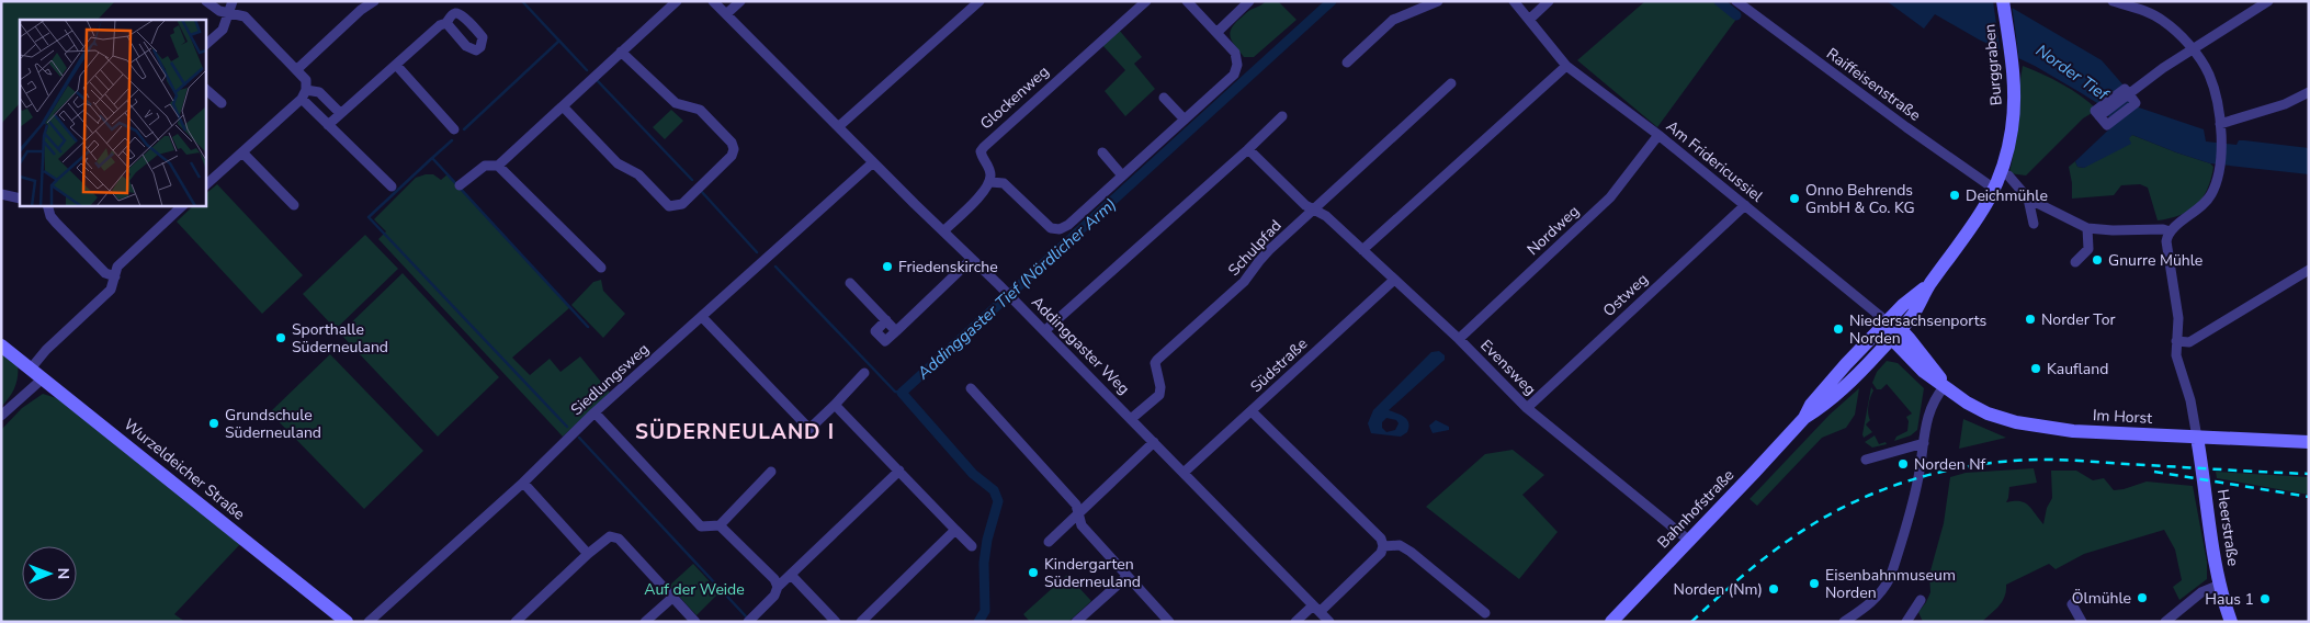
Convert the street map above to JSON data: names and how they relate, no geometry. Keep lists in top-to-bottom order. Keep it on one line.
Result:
{"streets":{"main road":["Burggraben","Im Horst","Wurzeldeicher Straße","Bahnhofstraße","Heerstraße"],"street":["Raiffeisenstraße","Glockenweg","Am Fridericussiel","Nordweg","Schulpfad","Ostweg","Addinggaster Weg","Südstraße","Evensweg","Siedlungsweg"]},"crossings":[["Burggraben","Raiffeisenstraße"],["Burggraben","Bahnhofstraße"],["Raiffeisenstraße","Bahnhofstraße"],["Am Fridericussiel","Nordweg"],["Am Fridericussiel","Ostweg"],["Am Fridericussiel","Im Horst"],["Am Fridericussiel","Bahnhofstraße"],["Nordweg","Evensweg"],["Schulpfad","Addinggaster Weg"],["Schulpfad","Evensweg"],["Ostweg","Evensweg"],["Addinggaster Weg","Südstraße"],["Addinggaster Weg","Siedlungsweg"],["Südstraße","Evensweg"],["Evensweg","Bahnhofstraße"],["Im Horst","Bahnhofstraße"],["Im Horst","Heerstraße"]],"districts":["SÜDERNEULAND I"],"water":["Norder Tief","Addinggaster Tief (Nördlicher Arm)"],"parks":["Auf der Weide"],"places":["Deichmühle","Onno Behrends GmbH & Co. KG","Gnurre Mühle","Friedenskirche","Norder Tor","Niedersachsenports Norden","Sporthalle Süderneuland","Kaufland","Grundschule Süderneuland","Norden Nf","Kindergarten Süderneuland","Eisenbahnmuseum Norden","Norden (Nm)","Ölmühle","Haus 1"],"north":"right"}
